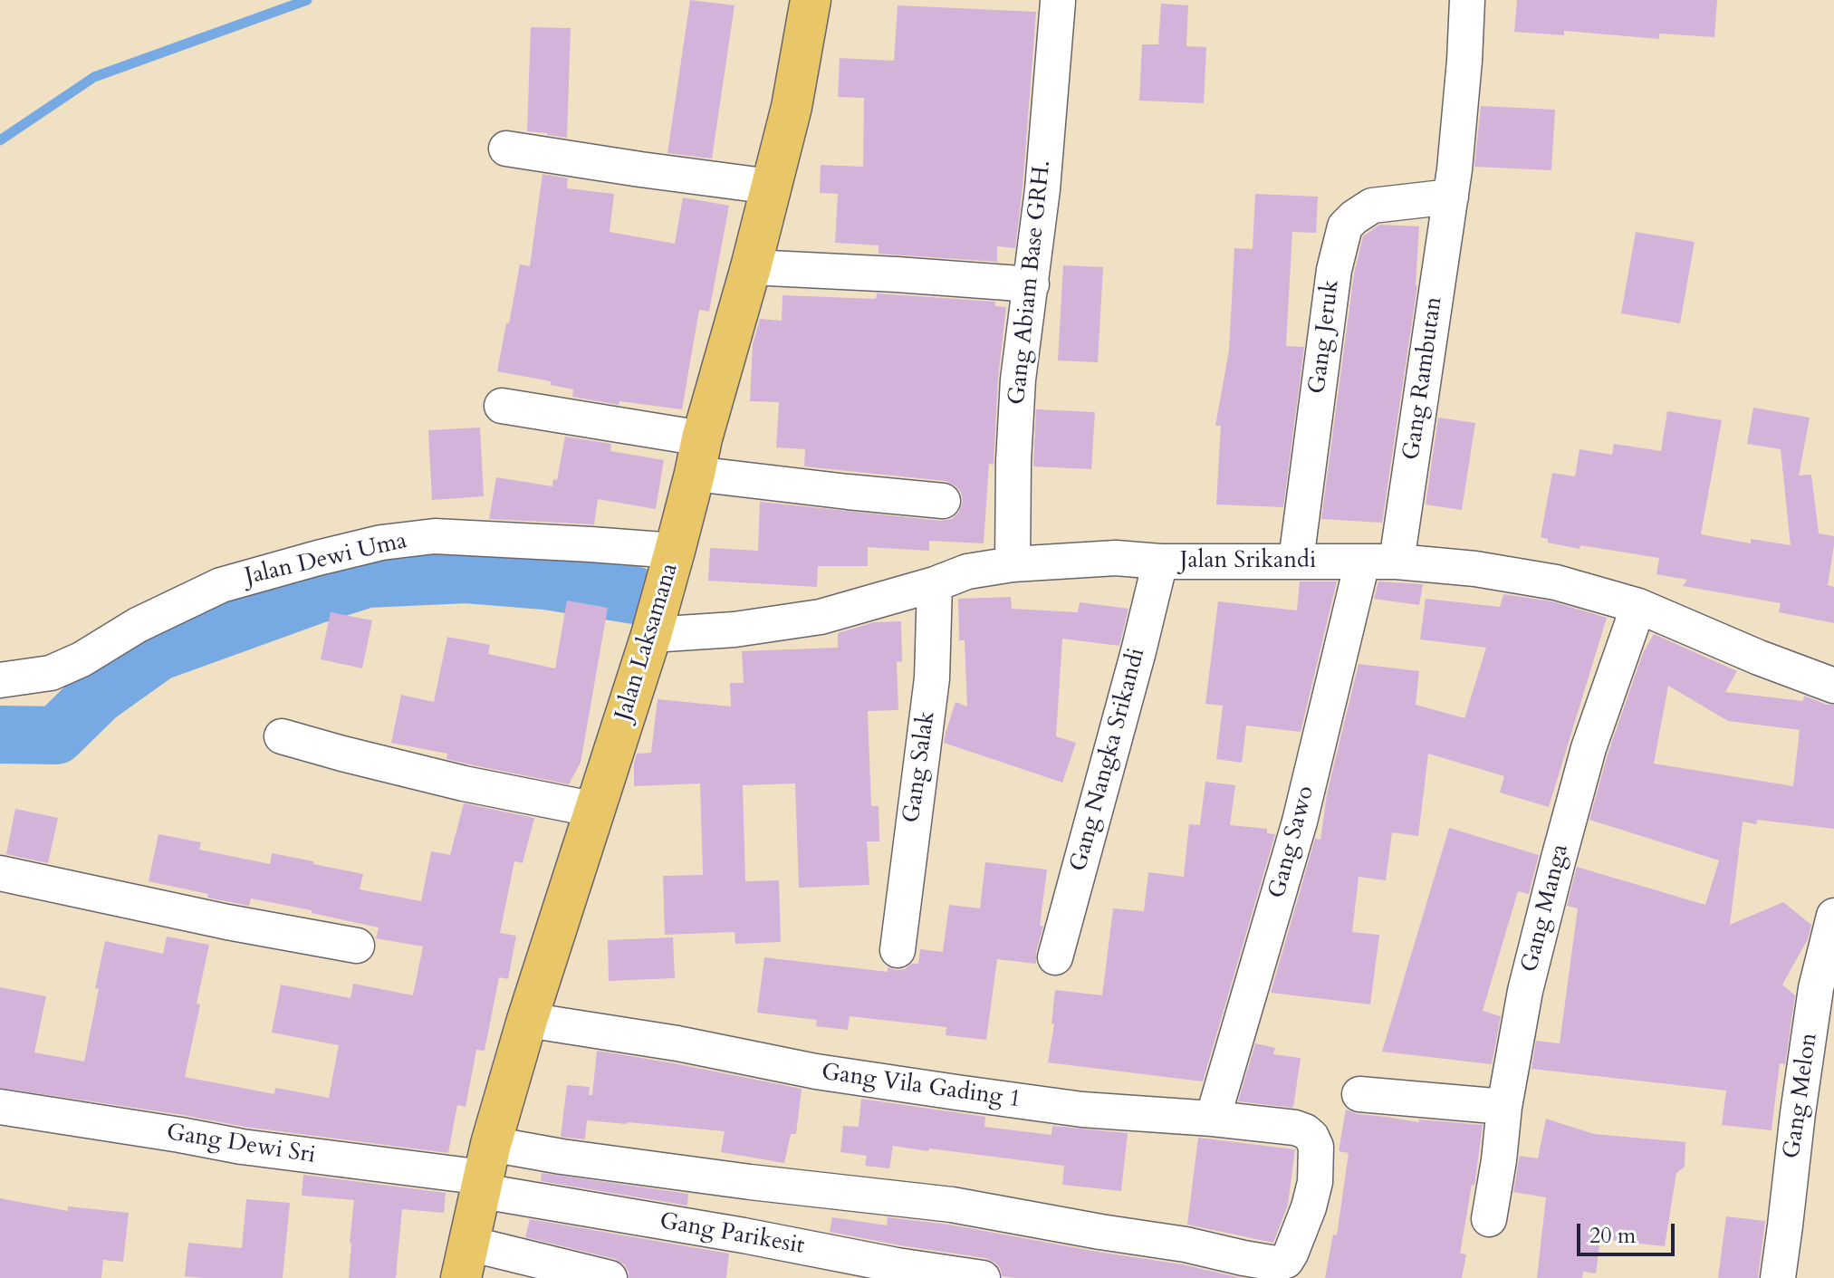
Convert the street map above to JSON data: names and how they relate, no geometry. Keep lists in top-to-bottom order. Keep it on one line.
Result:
{"streets":{"main road":["Jalan Laksamana"],"street":["Gang Abiam Base GRH.","Gang Jeruk","Gang Rambutan","Jalan Dewi Uma","Jalan Srikandi","Gang Nangka Srikandi","Gang Salak","Gang Sawo","Gang Manga","Gang Vila Gading 1","Gang Melon","Gang Dewi Sri","Gang Parikesit"]},"crossings":[["Gang Abiam Base GRH.","Jalan Srikandi"],["Gang Jeruk","Gang Rambutan"],["Gang Jeruk","Jalan Srikandi"],["Gang Rambutan","Jalan Srikandi"],["Jalan Dewi Uma","Jalan Laksamana"],["Jalan Srikandi","Jalan Laksamana"],["Jalan Srikandi","Gang Nangka Srikandi"],["Jalan Srikandi","Gang Salak"],["Jalan Srikandi","Gang Sawo"],["Jalan Srikandi","Gang Manga"],["Jalan Laksamana","Gang Vila Gading 1"],["Jalan Laksamana","Gang Dewi Sri"],["Jalan Laksamana","Gang Parikesit"],["Gang Sawo","Gang Vila Gading 1"],["Gang Vila Gading 1","Gang Dewi Sri"],["Gang Vila Gading 1","Gang Parikesit"],["Gang Dewi Sri","Gang Parikesit"]],"scale_bar":"20 m"}
